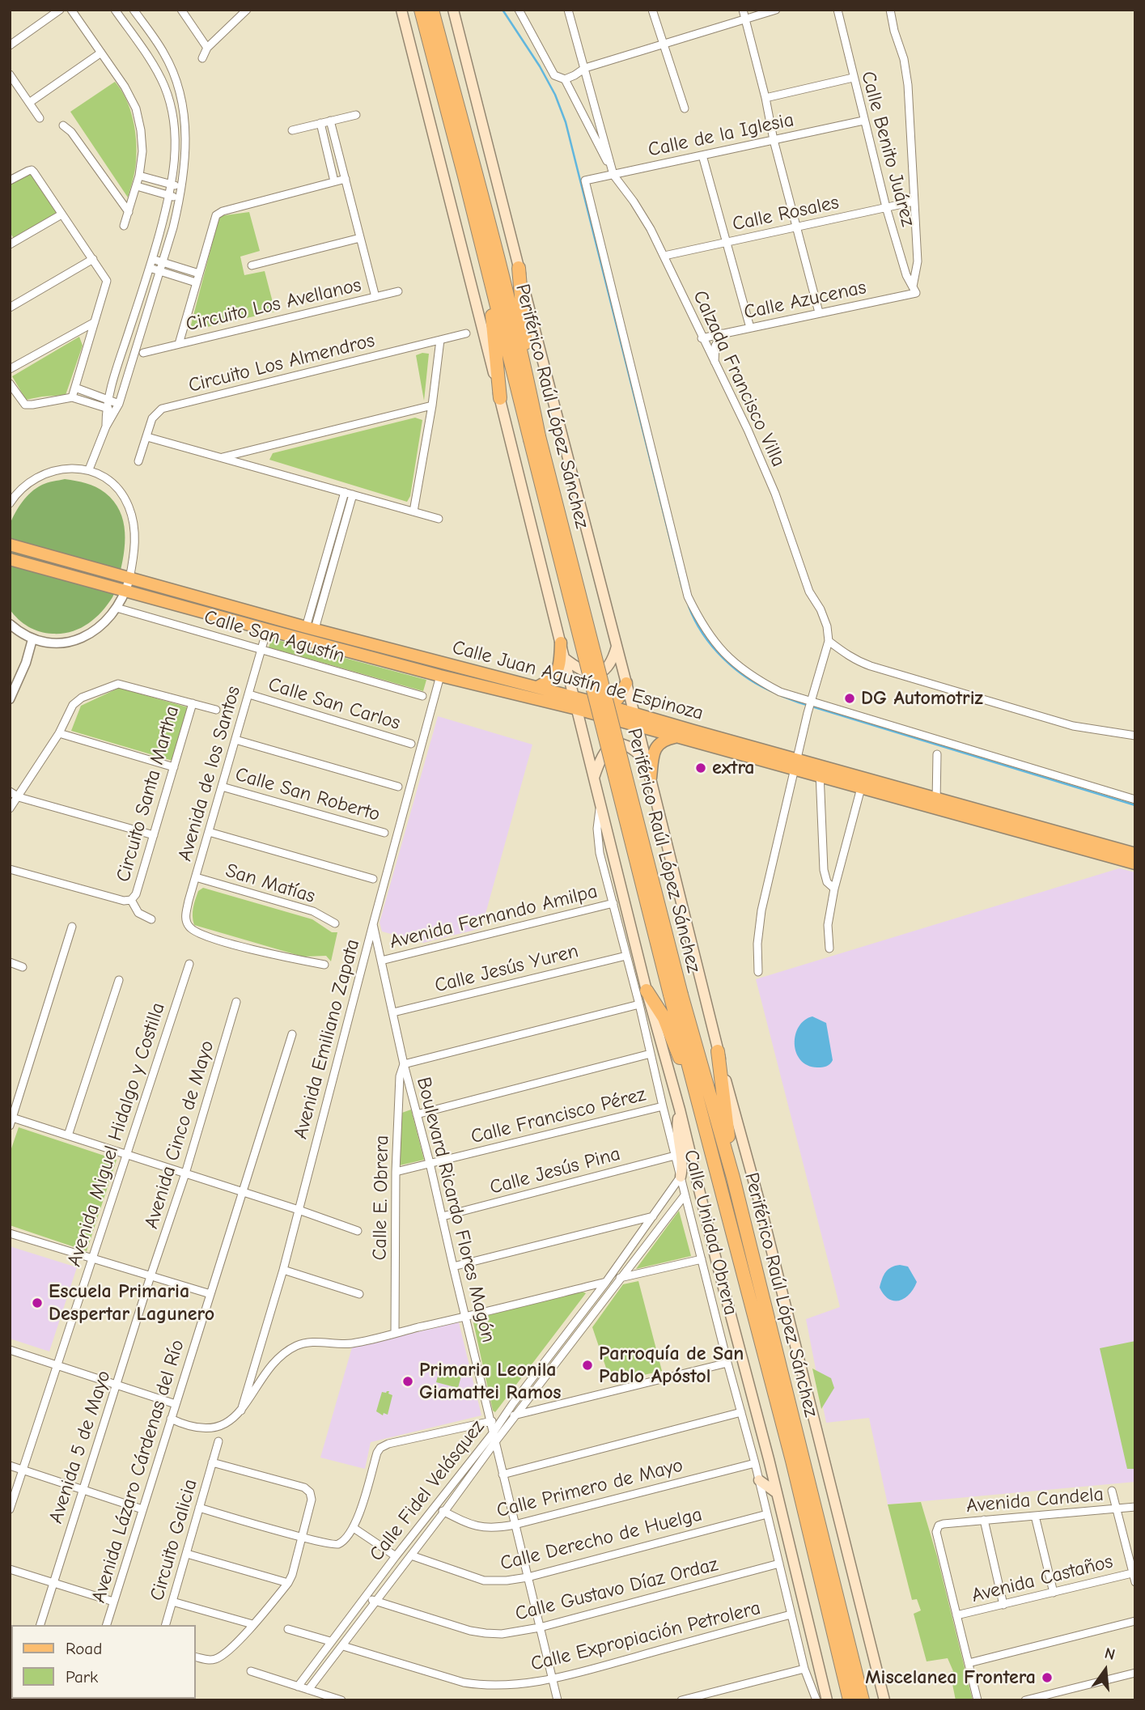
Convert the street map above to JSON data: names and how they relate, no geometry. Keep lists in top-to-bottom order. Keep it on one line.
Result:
{"streets":{"highway":["Periférico Raúl López Sánchez"],"main road":["Calle Juan Agustín de Espinoza"],"street":["Calle de la Iglesia","Calle Benito Juárez","Calle Rosales","Calle Azucenas","Circuito Los Avellanos","Circuito Los Almendros","Calzada Francisco Villa","Calle San Agustín","Calle San Carlos","Avenida de los Santos","Circuito Santa Martha","Calle San Roberto","San Matías","Avenida Fernando Amilpa","Calle Jesús Yuren","Avenida Emiliano Zapata","Calle Francisco Pérez","Avenida Miguel Hidalgo y Costilla","Avenida Cinco de Mayo","Calle Jesús Pina","Calle E. Obrera","Boulevard Ricardo Flores Magón","Calle Unidad Obrera","Avenida 5 de Mayo","Avenida Lázaro Cárdenas del Río","Calle Primero de Mayo","Calle Fidel Velásquez","Avenida Candela","Calle Derecho de Huelga","Circuito Galicia","Avenida Castaños","Calle Gustavo Díaz Ordaz","Calle Expropiación Petrolera"]},"crossings":[["Calle de la Iglesia","Calle Benito Juárez"],["Calle de la Iglesia","Calzada Francisco Villa"],["Calle Benito Juárez","Calle Rosales"],["Calle Benito Juárez","Calle Azucenas"],["Calle Rosales","Calzada Francisco Villa"],["Calle Azucenas","Calzada Francisco Villa"],["Calzada Francisco Villa","Calle Juan Agustín de Espinoza"],["Calle San Agustín","Avenida de los Santos"],["Calle Juan Agustín de Espinoza","Avenida de los Santos"],["Calle Juan Agustín de Espinoza","Avenida Emiliano Zapata"],["Calle San Carlos","Avenida de los Santos"],["Avenida de los Santos","Calle San Roberto"],["Avenida de los Santos","San Matías"],["Avenida Fernando Amilpa","Boulevard Ricardo Flores Magón"],["Avenida Fernando Amilpa","Calle Unidad Obrera"],["Calle Jesús Yuren","Boulevard Ricardo Flores Magón"],["Calle Jesús Yuren","Calle Unidad Obrera"],["Avenida Emiliano Zapata","Boulevard Ricardo Flores Magón"],["Calle Francisco Pérez","Calle E. Obrera"],["Calle Francisco Pérez","Boulevard Ricardo Flores Magón"],["Calle Francisco Pérez","Calle Unidad Obrera"],["Avenida Cinco de Mayo","Avenida 5 de Mayo"],["Calle Jesús Pina","Boulevard Ricardo Flores Magón"],["Calle Jesús Pina","Calle Unidad Obrera"],["Calle E. Obrera","Boulevard Ricardo Flores Magón"],["Boulevard Ricardo Flores Magón","Calle Primero de Mayo"],["Boulevard Ricardo Flores Magón","Calle Fidel Velásquez"],["Boulevard Ricardo Flores Magón","Calle Derecho de Huelga"],["Boulevard Ricardo Flores Magón","Calle Gustavo Díaz Ordaz"],["Boulevard Ricardo Flores Magón","Calle Expropiación Petrolera"],["Calle Unidad Obrera","Calle Primero de Mayo"],["Calle Unidad Obrera","Calle Fidel Velásquez"],["Calle Unidad Obrera","Calle Derecho de Huelga"],["Calle Unidad Obrera","Calle Gustavo Díaz Ordaz"],["Calle Unidad Obrera","Calle Expropiación Petrolera"],["Calle Primero de Mayo","Calle Fidel Velásquez"],["Calle Fidel Velásquez","Calle Derecho de Huelga"],["Calle Fidel Velásquez","Calle Gustavo Díaz Ordaz"],["Calle Fidel Velásquez","Calle Expropiación Petrolera"],["Avenida Candela","Avenida Castaños"]],"places":["DG Automotriz","extra","Escuela Primaria Despertar Lagunero","Parroquía de San Pablo Apóstol","Primaria Leonila Giamattei Ramos","Miscelanea Frontera"],"legend":["Road","Park"],"north":"top"}
